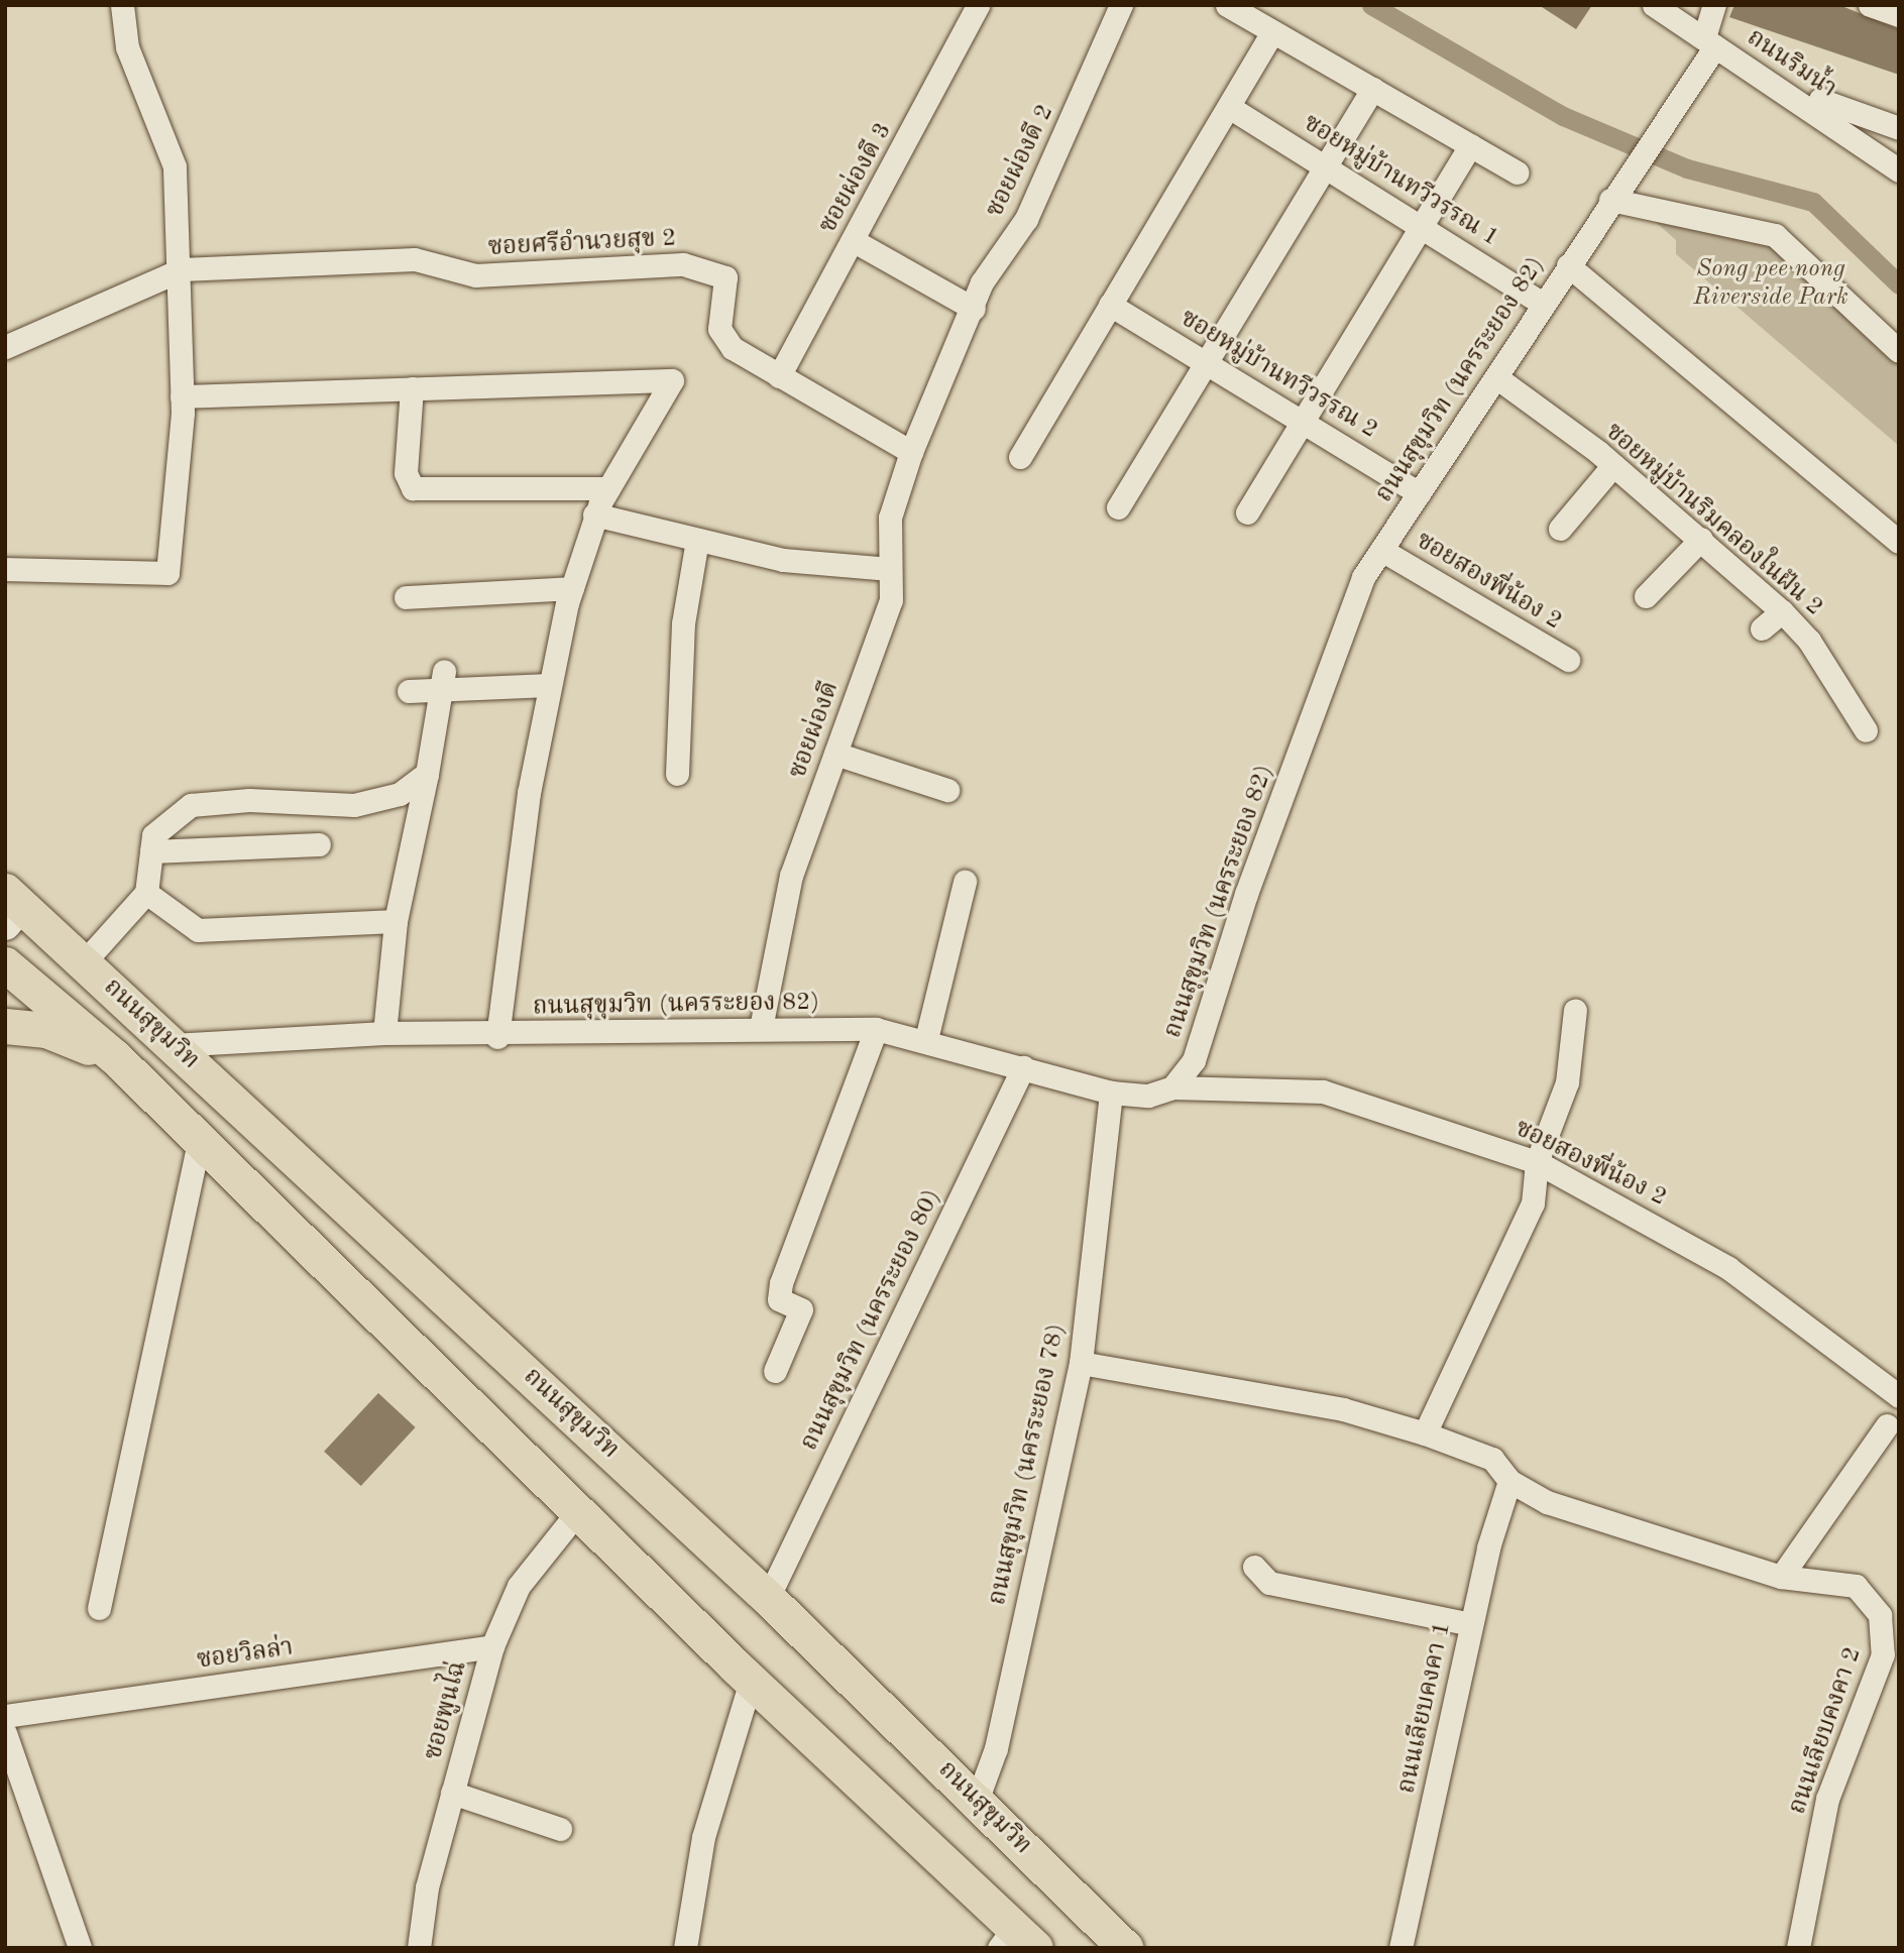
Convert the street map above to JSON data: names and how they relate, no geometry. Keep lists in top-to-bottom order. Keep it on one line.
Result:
{"streets":{"main road":["ถนนสุขุมวิท"],"street":["ถนนริมน้ำ","ซอยผ่องดี 2","ซอยผ่องดี 3","ซอยหมู่บ้านทวีวรรณ 1","ซอยศรีอำนวยสุข 2","ซอยหมู่บ้านทวีวรรณ 2","ถนนสุขุมวิท (นครระยอง 82)","ซอยหมู่บ้านริมคลองในฝัน 2","ซอยสองพี่น้อง 2","ซอยผ่องดี","ถนนสุขุมวิท (นครระยอง 80)","ถนนสุขุมวิท (นครระยอง 78)","ซอยวิลล่า","ถนนเลียบคงคา 1","ซอยพูนไฉ่","ถนนเลียบคงคา 2"]},"crossings":[["ถนนริมน้ำ","ถนนสุขุมวิท (นครระยอง 82)"],["ซอยผ่องดี 2","ซอยศรีอำนวยสุข 2"],["ซอยผ่องดี 2","ซอยผ่องดี"],["ซอยผ่องดี 3","ซอยศรีอำนวยสุข 2"],["ซอยหมู่บ้านทวีวรรณ 1","ถนนสุขุมวิท (นครระยอง 82)"],["ซอยศรีอำนวยสุข 2","ซอยผ่องดี"],["ซอยหมู่บ้านทวีวรรณ 2","ถนนสุขุมวิท (นครระยอง 82)"],["ถนนสุขุมวิท (นครระยอง 82)","ซอยหมู่บ้านริมคลองในฝัน 2"],["ถนนสุขุมวิท (นครระยอง 82)","ซอยสองพี่น้อง 2"],["ถนนสุขุมวิท (นครระยอง 82)","ซอยผ่องดี"],["ถนนสุขุมวิท (นครระยอง 82)","ถนนสุขุมวิท"],["ถนนสุขุมวิท (นครระยอง 82)","ถนนสุขุมวิท (นครระยอง 80)"],["ถนนสุขุมวิท (นครระยอง 82)","ถนนสุขุมวิท (นครระยอง 78)"],["ถนนสุขุมวิท","ถนนสุขุมวิท (นครระยอง 80)"],["ถนนสุขุมวิท","ถนนสุขุมวิท (นครระยอง 78)"],["ถนนสุขุมวิท","ซอยพูนไฉ่"],["ซอยวิลล่า","ซอยพูนไฉ่"]],"parks":["Song pee nong Riverside Park"]}
